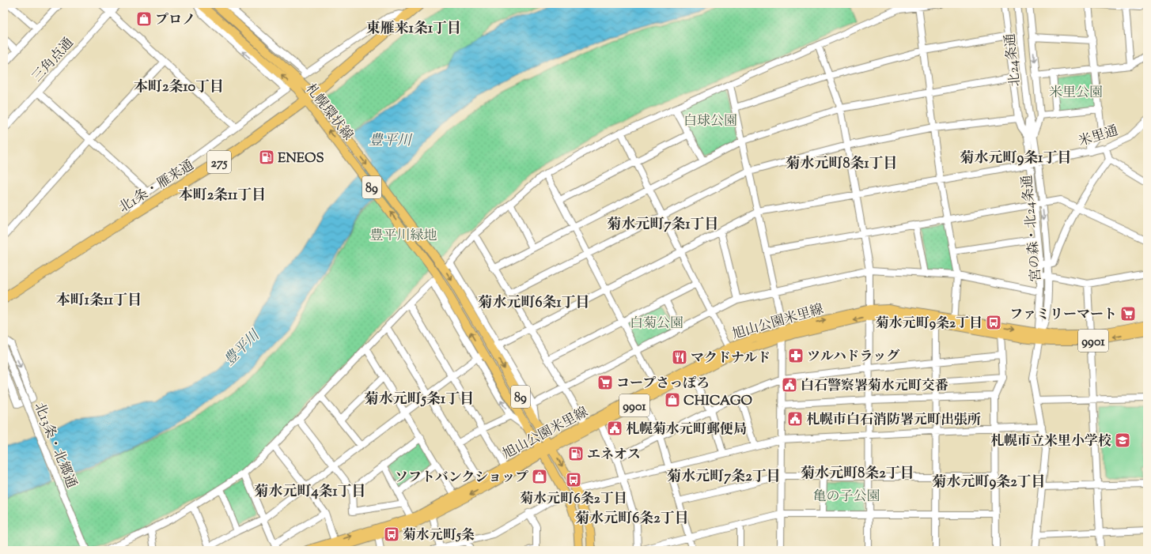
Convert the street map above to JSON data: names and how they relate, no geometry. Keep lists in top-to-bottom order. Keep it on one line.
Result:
{"streets":{"highway":["275","北1条・雁来通"],"main road":["札幌環状線","89","旭山公園米里線","9901"],"street":["三角点通","北24条通","米里通","宮の森・北24条通","北13条・北郷通"]},"crossings":[["北24条通","宮の森・北24条通"],["札幌環状線","北1条・雁来通"],["札幌環状線","旭山公園米里線"],["米里通","宮の森・北24条通"],["宮の森・北24条通","旭山公園米里線"]],"districts":["東雁来1条1丁目","本町2条10丁目","菊水元町9条1丁目","菊水元町8条1丁目","本町2条11丁目","菊水元町7条1丁目","本町1条11丁目","菊水元町6条1丁目","菊水元町5条1丁目","菊水元町8条2丁目","菊水元町7条2丁目","菊水元町9条2丁目","菊水元町4条1丁目","菊水元町6条2丁目"],"water":["豊平川"],"parks":["米里公園","白球公園","豊平川緑地","白菊公園","亀の子公園"],"places":{"shop":["プロノ","CHICAGO","ソフトバンクショップ"],"fuel station":["ENEOS","エネオス"],"supermarket":["ファミリーマート","コープさっぽろ"],"bus stop":["菊水元町9条2丁目","菊水元町6条2丁目","菊水元町5条"],"pharmacy":["ツルハドラッグ"],"restaurant":["マクドナルド"],"public building":["白石警察署菊水元町交番","札幌市白石消防署元町出張所","札幌菊水元町郵便局"],"school or university":["札幌市立米里小学校"]}}
